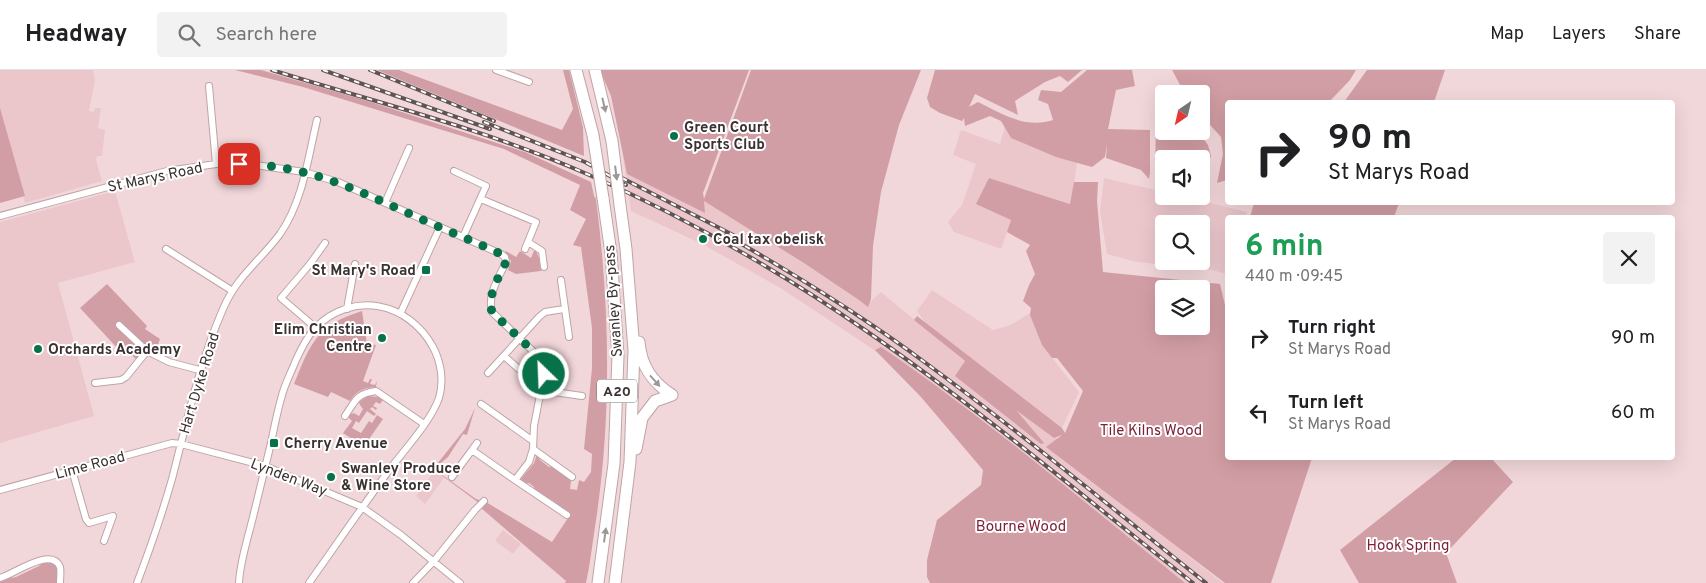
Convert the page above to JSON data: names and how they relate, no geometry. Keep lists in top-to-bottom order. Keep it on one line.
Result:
{"streets":{"highway":["Swanley By-pass","A20"],"street":["St Marys Road","Hart Dyke Road","Lime Road","Lynden Way"]},"crossings":[["St Marys Road","Hart Dyke Road"],["Swanley By-pass","A20"],["Hart Dyke Road","Lime Road"],["Hart Dyke Road","Lynden Way"],["Lime Road","Lynden Way"]],"parks":["Tile Kilns Wood","Bourne Wood","Hook Spring"],"places":{"other":["Green Court Sports Club","Coal tax obelisk","Elim Christian Centre","Orchards Academy","Swanley Produce & Wine Store"],"transit":["St Mary's Road","Cherry Avenue"]},"north":"bottom left","page":{"header":"Headway","search":"Search here","nav":["Map","Layers","Share"],"turn":["90 m","St Marys Road"],"heading":["6 min","440 m · 09:45"],"list":[{"name":"Turn right","note":"St Marys Road","value":"90 m"},{"name":"Turn left","note":"St Marys Road","value":"60 m"}]}}
